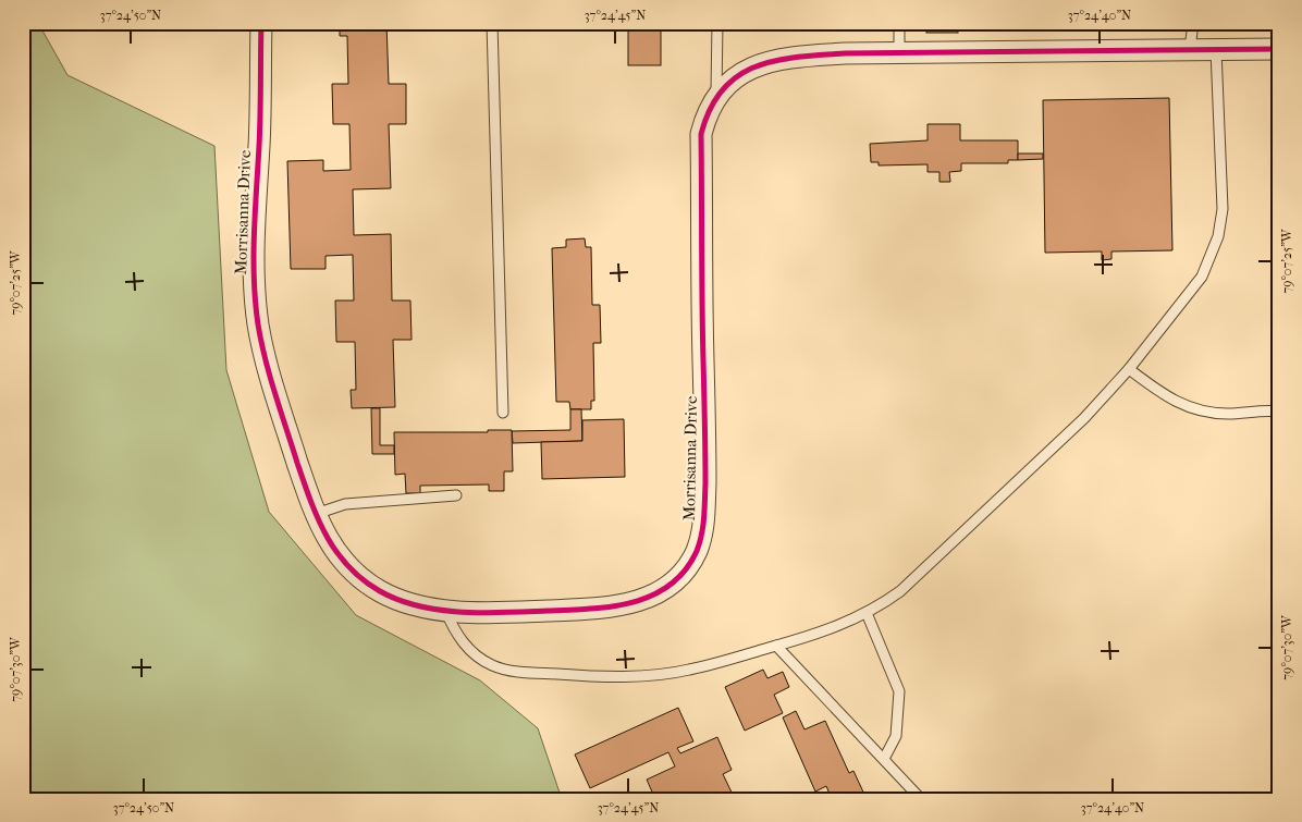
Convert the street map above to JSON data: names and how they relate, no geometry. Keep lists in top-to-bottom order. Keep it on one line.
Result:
{"streets":{"street":["Morrisanna Drive"]},"coordinates":["37°24'50\"N","37°24'45\"N","37°24'40\"N","79°07'25\"W","79°07'30\"W"]}
